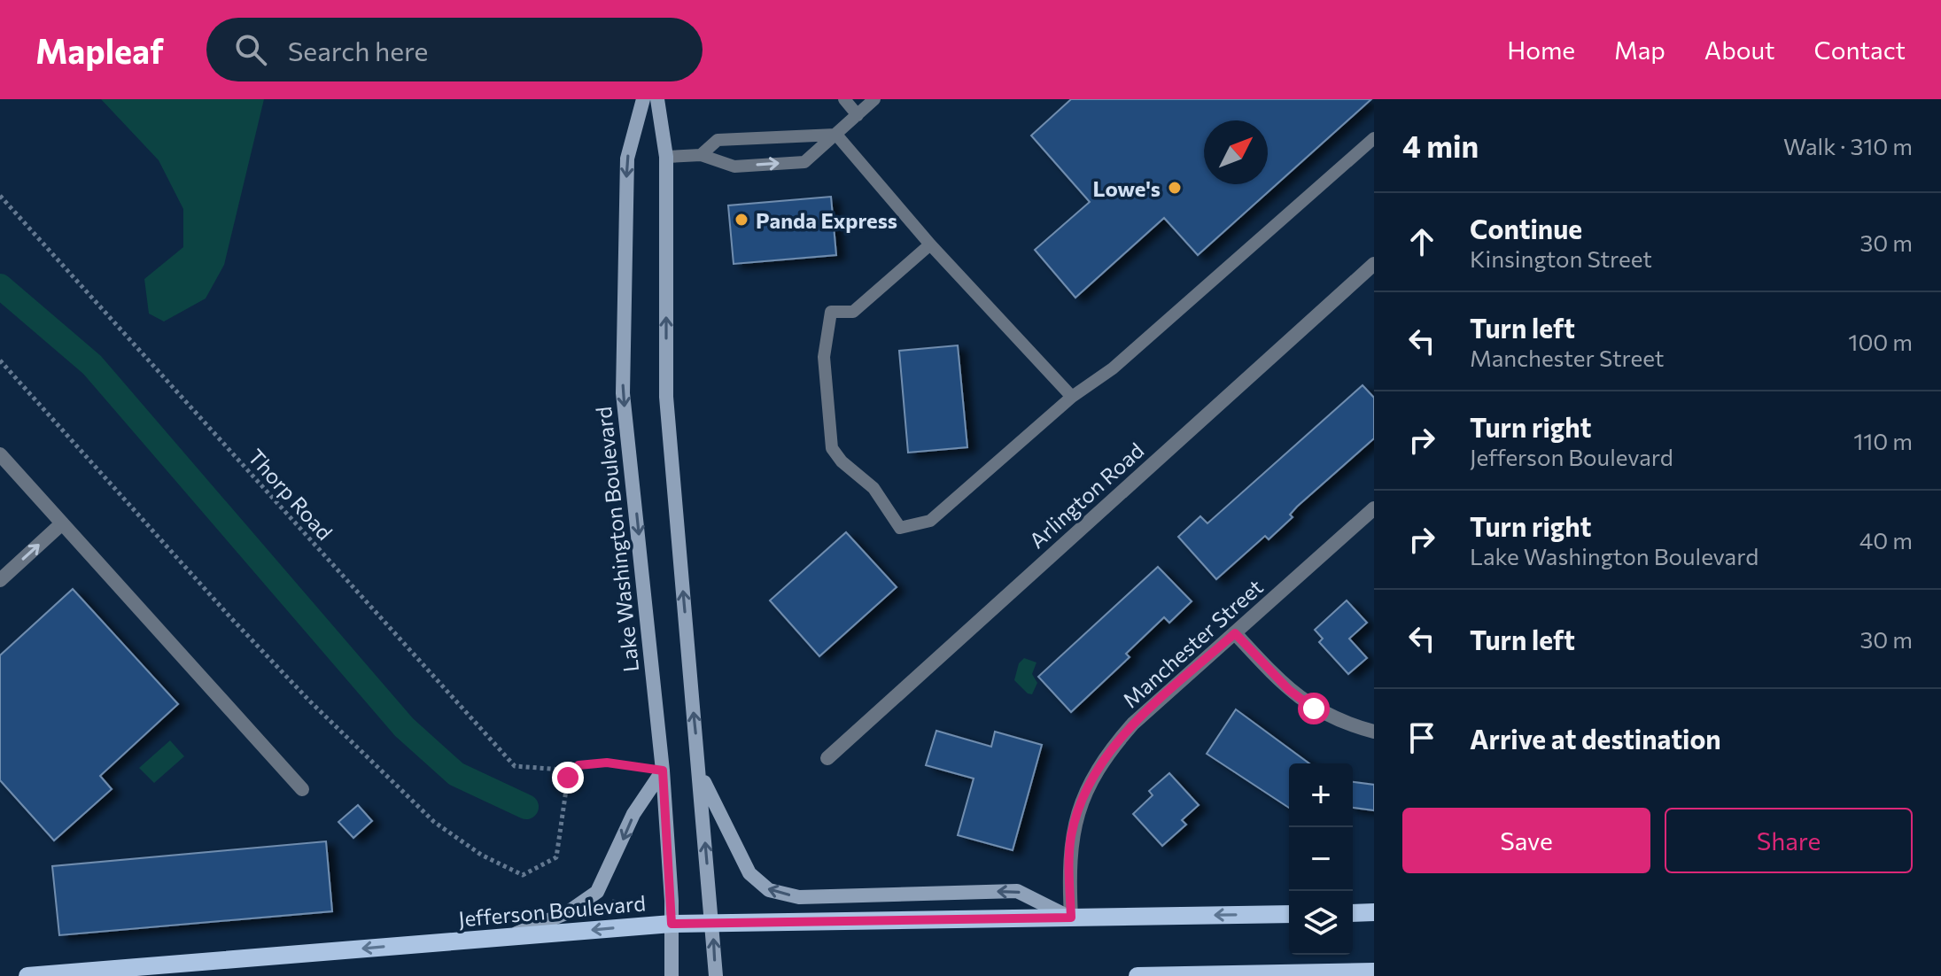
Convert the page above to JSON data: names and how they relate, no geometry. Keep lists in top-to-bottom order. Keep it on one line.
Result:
{"streets":{"main road":["Lake Washington Boulevard","Jefferson Boulevard"],"street":["Arlington Road","Manchester Street"],"path":["Thorp Road"]},"crossings":[["Thorp Road","Lake Washington Boulevard"],["Lake Washington Boulevard","Jefferson Boulevard"],["Manchester Street","Jefferson Boulevard"]],"one_way":["Jefferson Boulevard"],"places":["Lowe's","Panda Express"],"north":"top right","page":{"header":"Mapleaf","search":"Search here","nav":["Home","Map","About","Contact"],"heading":["4 min","Walk · 310 m"],"list":[["Continue","Kinsington Street","30 m"],["Turn left","Manchester Street","100 m"],["Turn right","Jefferson Boulevard","110 m"],["Turn right","Lake Washington Boulevard","40 m"],["Turn left","30 m"],"Arrive at destination"],"map_buttons":["+","−"],"buttons":["Save","Share"]}}
